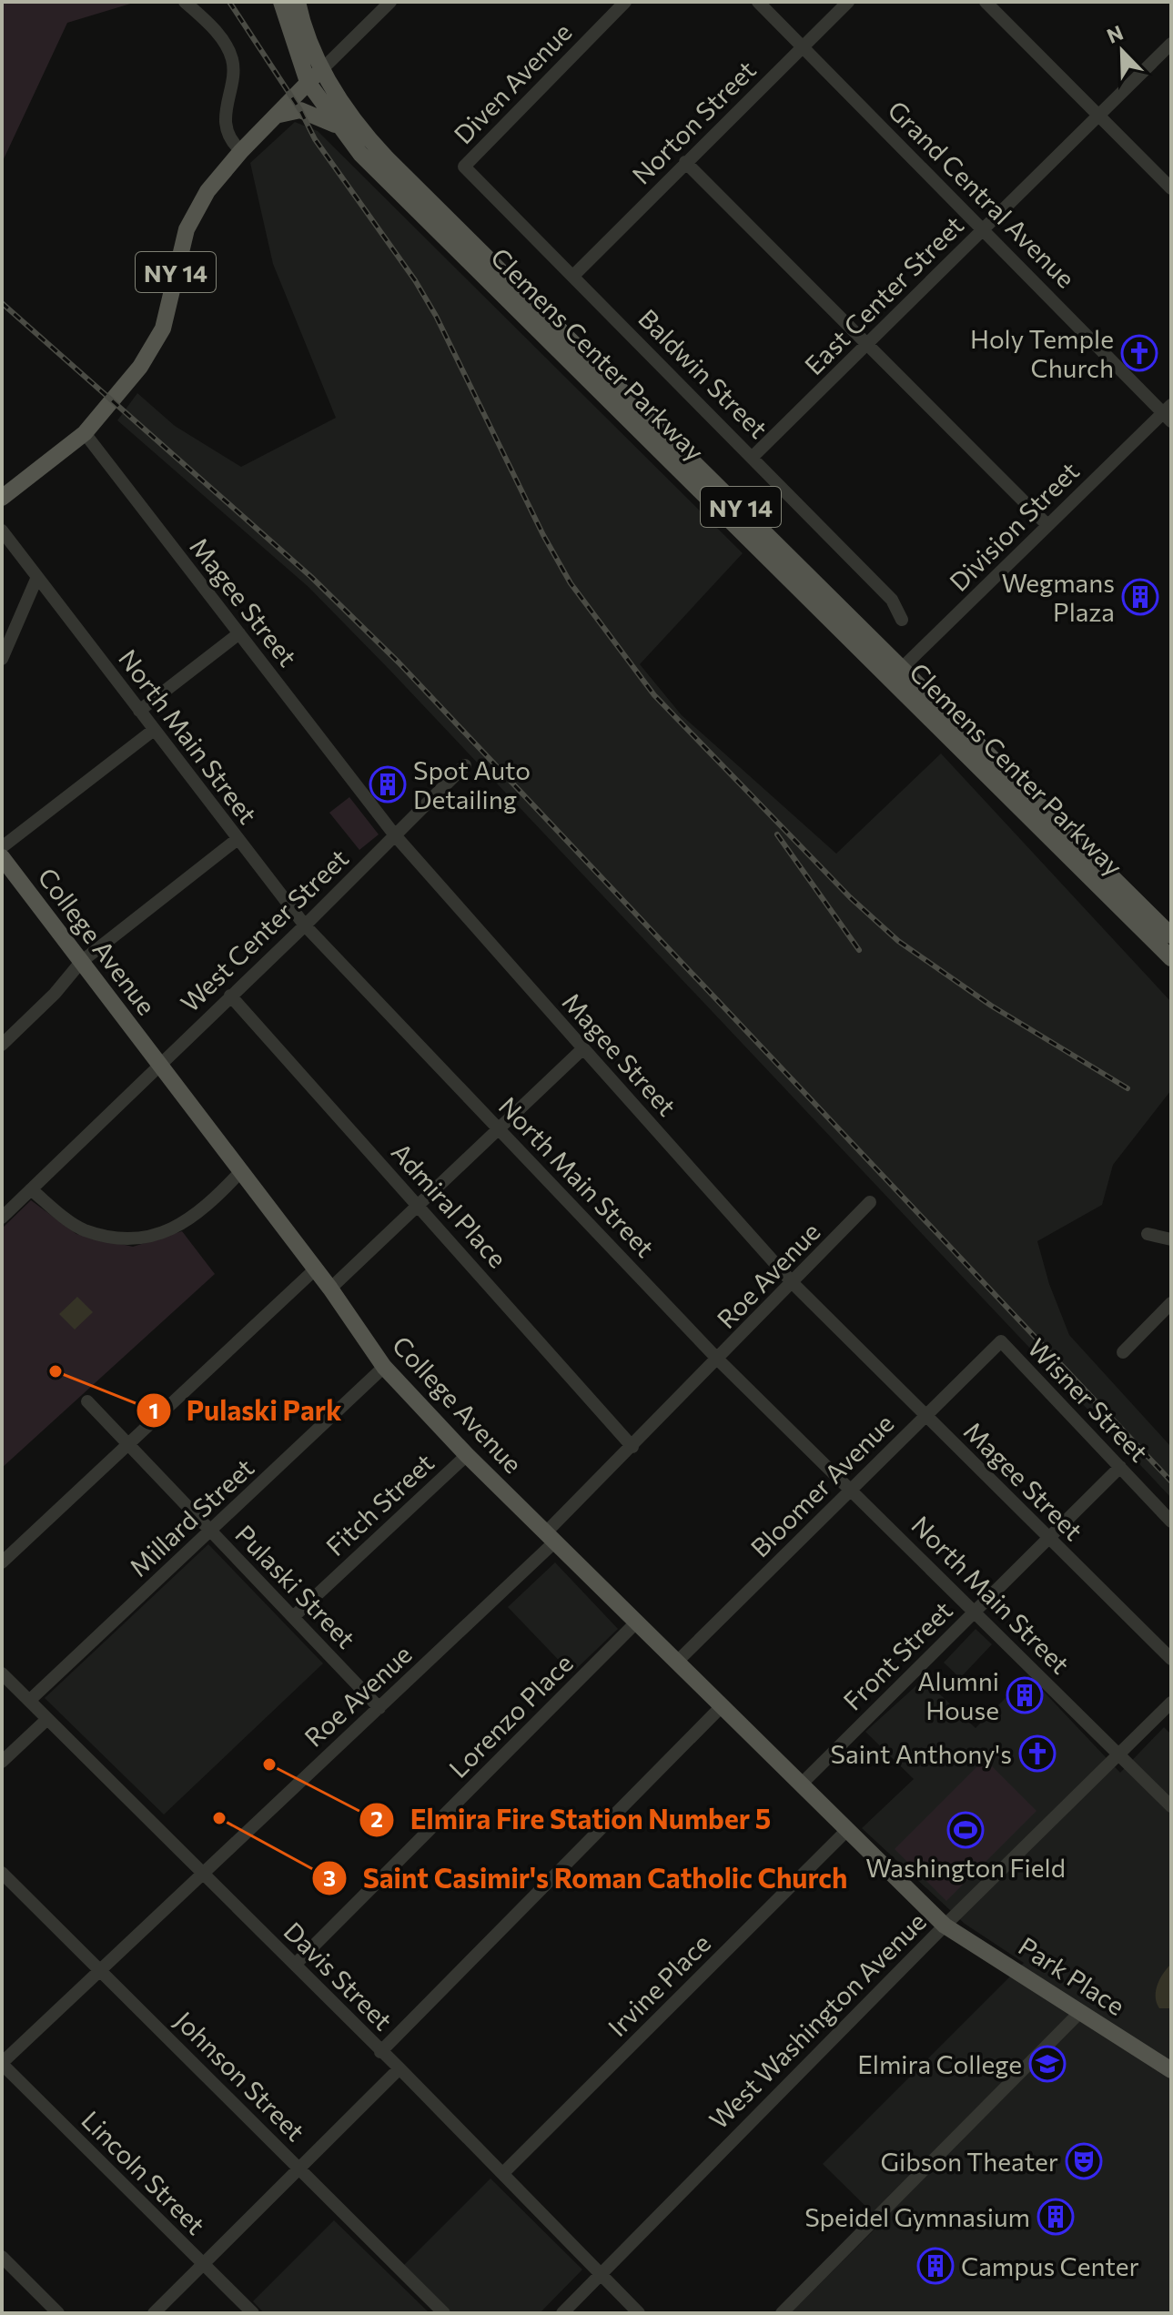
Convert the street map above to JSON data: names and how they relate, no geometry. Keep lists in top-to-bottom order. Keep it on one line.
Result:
{"streets":{"main road":["NY 14","Clemens Center Parkway","College Avenue","Park Place"],"street":["Diven Avenue","Norton Street","Grand Central Avenue","East Center Street","Baldwin Street","Division Street","Magee Street","North Main Street","West Center Street","Admiral Place","Roe Avenue","Wisner Street","Bloomer Avenue","Fitch Street","Millard Street","Pulaski Street","Front Street","Lorenzo Place","Davis Street","Irvine Place","West Washington Avenue","Johnson Street","Lincoln Street"]},"crossings":[["Diven Avenue","Baldwin Street"],["Norton Street","Grand Central Avenue"],["Norton Street","Baldwin Street"],["Grand Central Avenue","East Center Street"],["Grand Central Avenue","Division Street"],["NY 14","Clemens Center Parkway"],["NY 14","Magee Street"],["East Center Street","Baldwin Street"],["Clemens Center Parkway","Division Street"],["Magee Street","West Center Street"],["Magee Street","Roe Avenue"],["Magee Street","Bloomer Avenue"],["Magee Street","Front Street"],["North Main Street","West Center Street"],["North Main Street","Roe Avenue"],["North Main Street","Bloomer Avenue"],["North Main Street","Front Street"],["North Main Street","West Washington Avenue"],["West Center Street","College Avenue"],["West Center Street","Admiral Place"],["College Avenue","Roe Avenue"],["College Avenue","Bloomer Avenue"],["College Avenue","Fitch Street"],["College Avenue","Millard Street"],["College Avenue","Front Street"],["College Avenue","Lorenzo Place"],["College Avenue","Park Place"],["College Avenue","Irvine Place"],["College Avenue","West Washington Avenue"],["Admiral Place","Roe Avenue"],["Roe Avenue","Pulaski Street"],["Roe Avenue","Davis Street"],["Roe Avenue","Johnson Street"],["Roe Avenue","Lincoln Street"],["Wisner Street","Bloomer Avenue"],["Wisner Street","Front Street"],["Fitch Street","Pulaski Street"],["Millard Street","Pulaski Street"],["Millard Street","Davis Street"],["Lorenzo Place","Davis Street"],["Davis Street","Irvine Place"],["Davis Street","West Washington Avenue"],["Park Place","West Washington Avenue"]],"places":{"church":["Holy Temple Church","Saint Anthony's"],"building":["Wegmans Plaza","Spot Auto Detailing","Alumni House","Speidel Gymnasium","Campus Center"],"other":["Pulaski Park","Elmira Fire Station Number 5","Saint Casimir's Roman Catholic Church"],"sports":["Washington Field"],"school or university":["Elmira College"],"theatre":["Gibson Theater"]},"north":"top left"}
